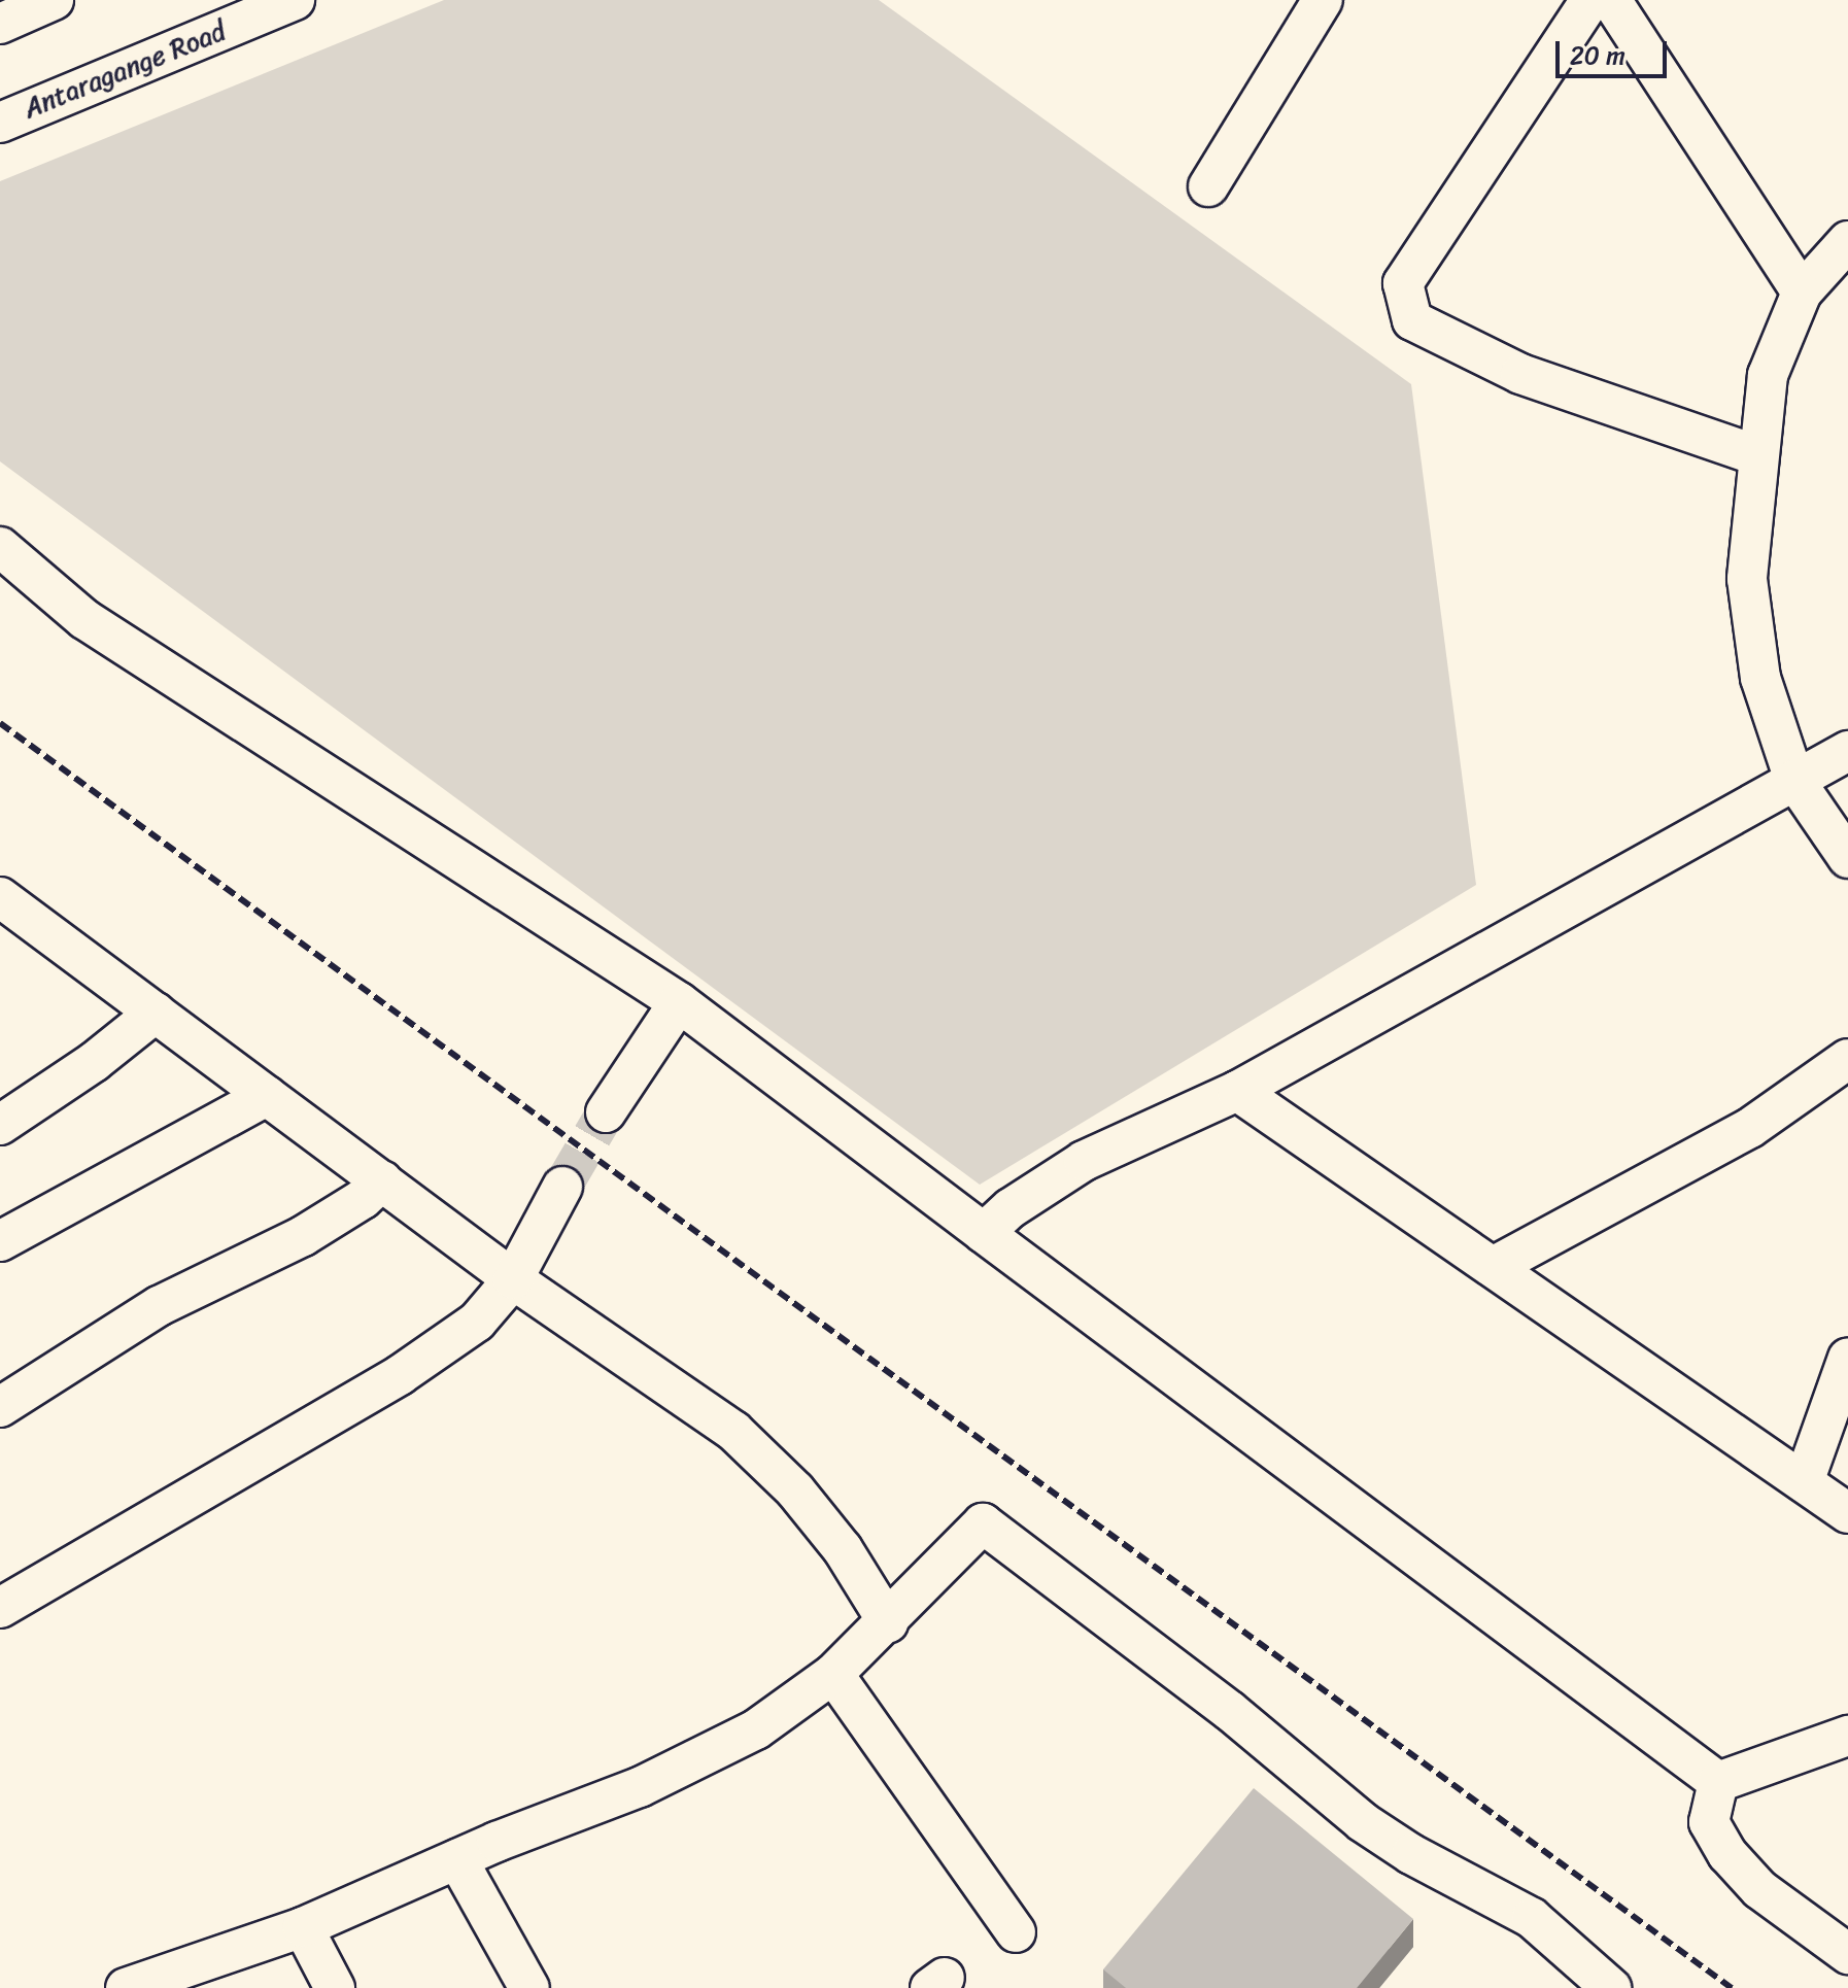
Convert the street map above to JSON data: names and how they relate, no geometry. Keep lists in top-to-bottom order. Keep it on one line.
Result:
{"streets":{"street":["Antaragange Road"]},"scale_bar":"20 m"}
